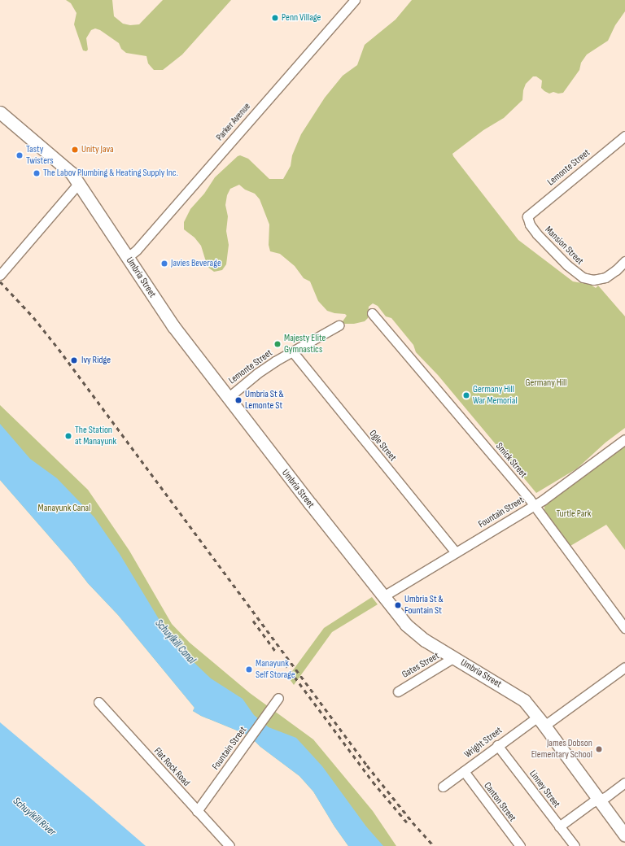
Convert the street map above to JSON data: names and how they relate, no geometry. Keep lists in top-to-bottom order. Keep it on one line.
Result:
{"streets":{"main road":["Umbria Street"],"street":["Parker Avenue","Lemonte Street","Mansion Street","Ogle Street","Smick Street","Fountain Street","Gates Street","Wright Street","Flat Rock Road","Linney Street","Canton Street"]},"crossings":[["Parker Avenue","Umbria Street"],["Lemonte Street","Mansion Street"],["Lemonte Street","Umbria Street"],["Lemonte Street","Ogle Street"],["Umbria Street","Fountain Street"],["Umbria Street","Gates Street"],["Umbria Street","Wright Street"],["Ogle Street","Fountain Street"],["Smick Street","Fountain Street"],["Fountain Street","Flat Rock Road"],["Wright Street","Linney Street"],["Wright Street","Canton Street"]],"water":["Schuylkill Canal","Schuylkill River"],"parks":["Germany Hill","Manayunk Canal","Turtle Park"],"places":["Penn Village","Unity Java","Tasty Twisters","The Labov Plumbing & Heating Supply Inc.","Javies Beverage","Majesty Elite Gymnastics","Ivy Ridge","Germany Hill War Memorial","Umbria St & Lemonte St","The Station at Manayunk","Umbria St & Fountain St","Manayunk Self Storage","James Dobson Elementary School"]}
